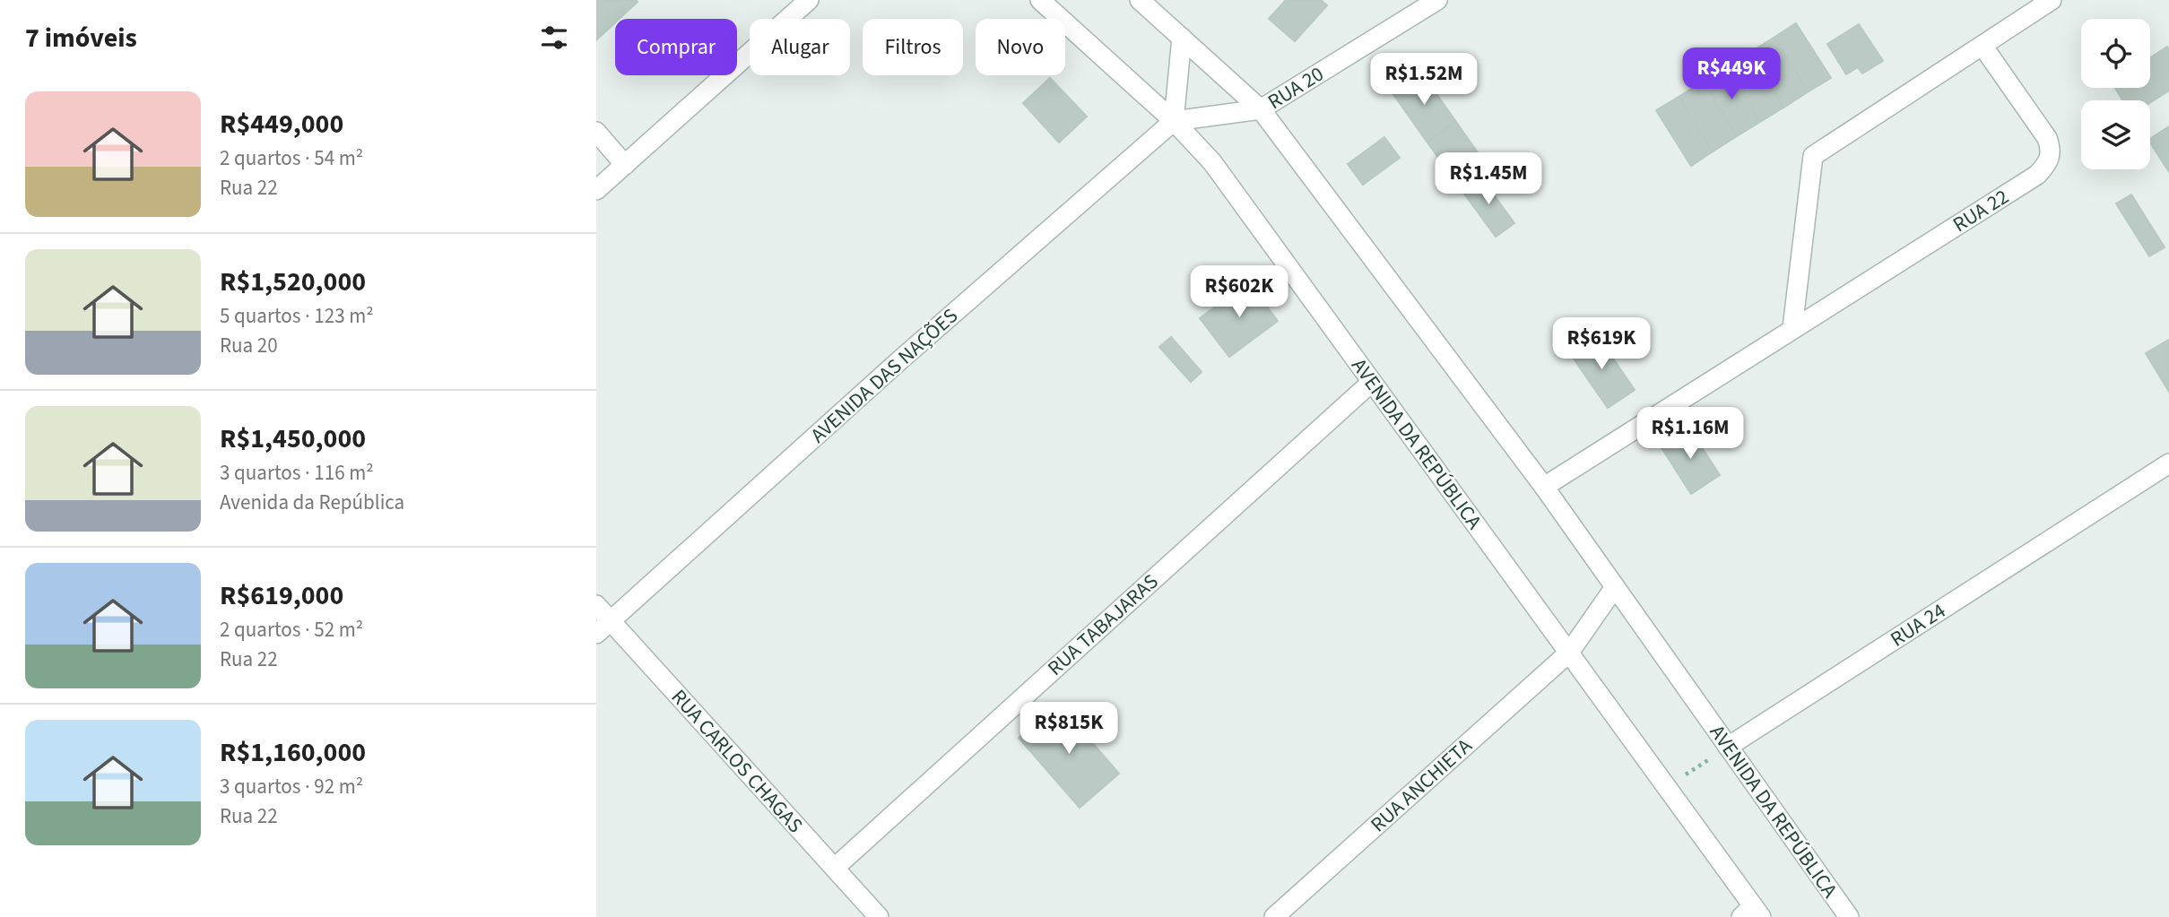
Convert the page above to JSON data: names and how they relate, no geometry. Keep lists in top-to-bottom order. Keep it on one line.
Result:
{"streets":{"street":["RUA 20","RUA 22","AVENIDA DAS NAÇÕES","AVENIDA DA REPÚBLICA","RUA TABAJARAS","RUA 24","RUA CARLOS CHAGAS","RUA ANCHIETA"]},"crossings":[["RUA 20","AVENIDA DAS NAÇÕES"],["RUA 20","AVENIDA DA REPÚBLICA"],["RUA 22","AVENIDA DA REPÚBLICA"],["AVENIDA DAS NAÇÕES","AVENIDA DA REPÚBLICA"],["AVENIDA DAS NAÇÕES","RUA CARLOS CHAGAS"],["AVENIDA DA REPÚBLICA","RUA TABAJARAS"],["AVENIDA DA REPÚBLICA","RUA 24"],["AVENIDA DA REPÚBLICA","RUA ANCHIETA"],["RUA TABAJARAS","RUA CARLOS CHAGAS"]],"page":{"heading":"7 imóveis","chip":["Comprar","Alugar","Filtros","Novo"],"price":["R$449K","R$1.52M","R$1.45M","R$602K","R$619K","R$1.16M","R$815K"],"list":[{"name":"R$449,000","note":"2 quartos · 54 m² · Rua 22"},{"name":"R$1,520,000","note":"5 quartos · 123 m² · Rua 20"},{"name":"R$1,450,000","note":"3 quartos · 116 m² · Avenida da República"},{"name":"R$619,000","note":"2 quartos · 52 m² · Rua 22"},{"name":"R$1,160,000","note":"3 quartos · 92 m² · Rua 22"}]}}
